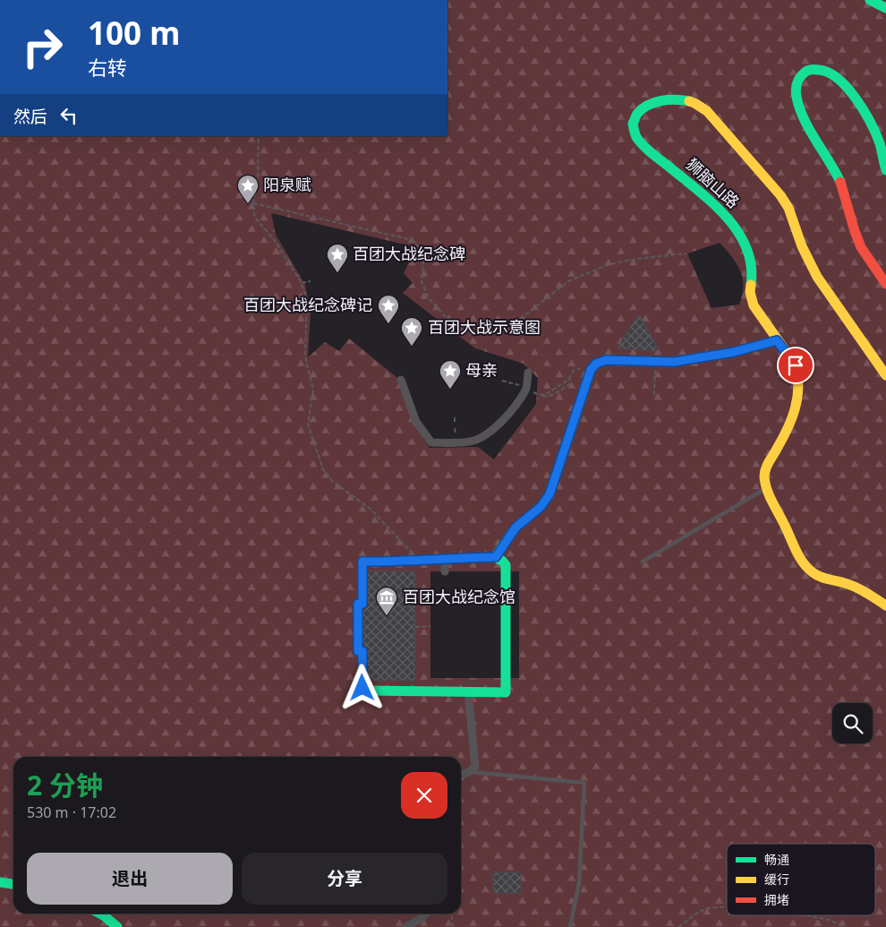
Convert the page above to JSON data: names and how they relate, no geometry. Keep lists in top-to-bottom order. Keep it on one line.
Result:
{"streets":{"street":["狮脑山路"]},"places":{"place":["阳泉赋","百团大战纪念碑","百团大战纪念碑记","百团大战示意图","母亲"],"museum":["百团大战纪念馆"]},"legend":["畅通","缓行","拥堵"],"page":{"turn":["100 m","右转"],"then":"然后","heading":["2 分钟","530 m · 17:02"],"buttons":["退出","分享"]}}
